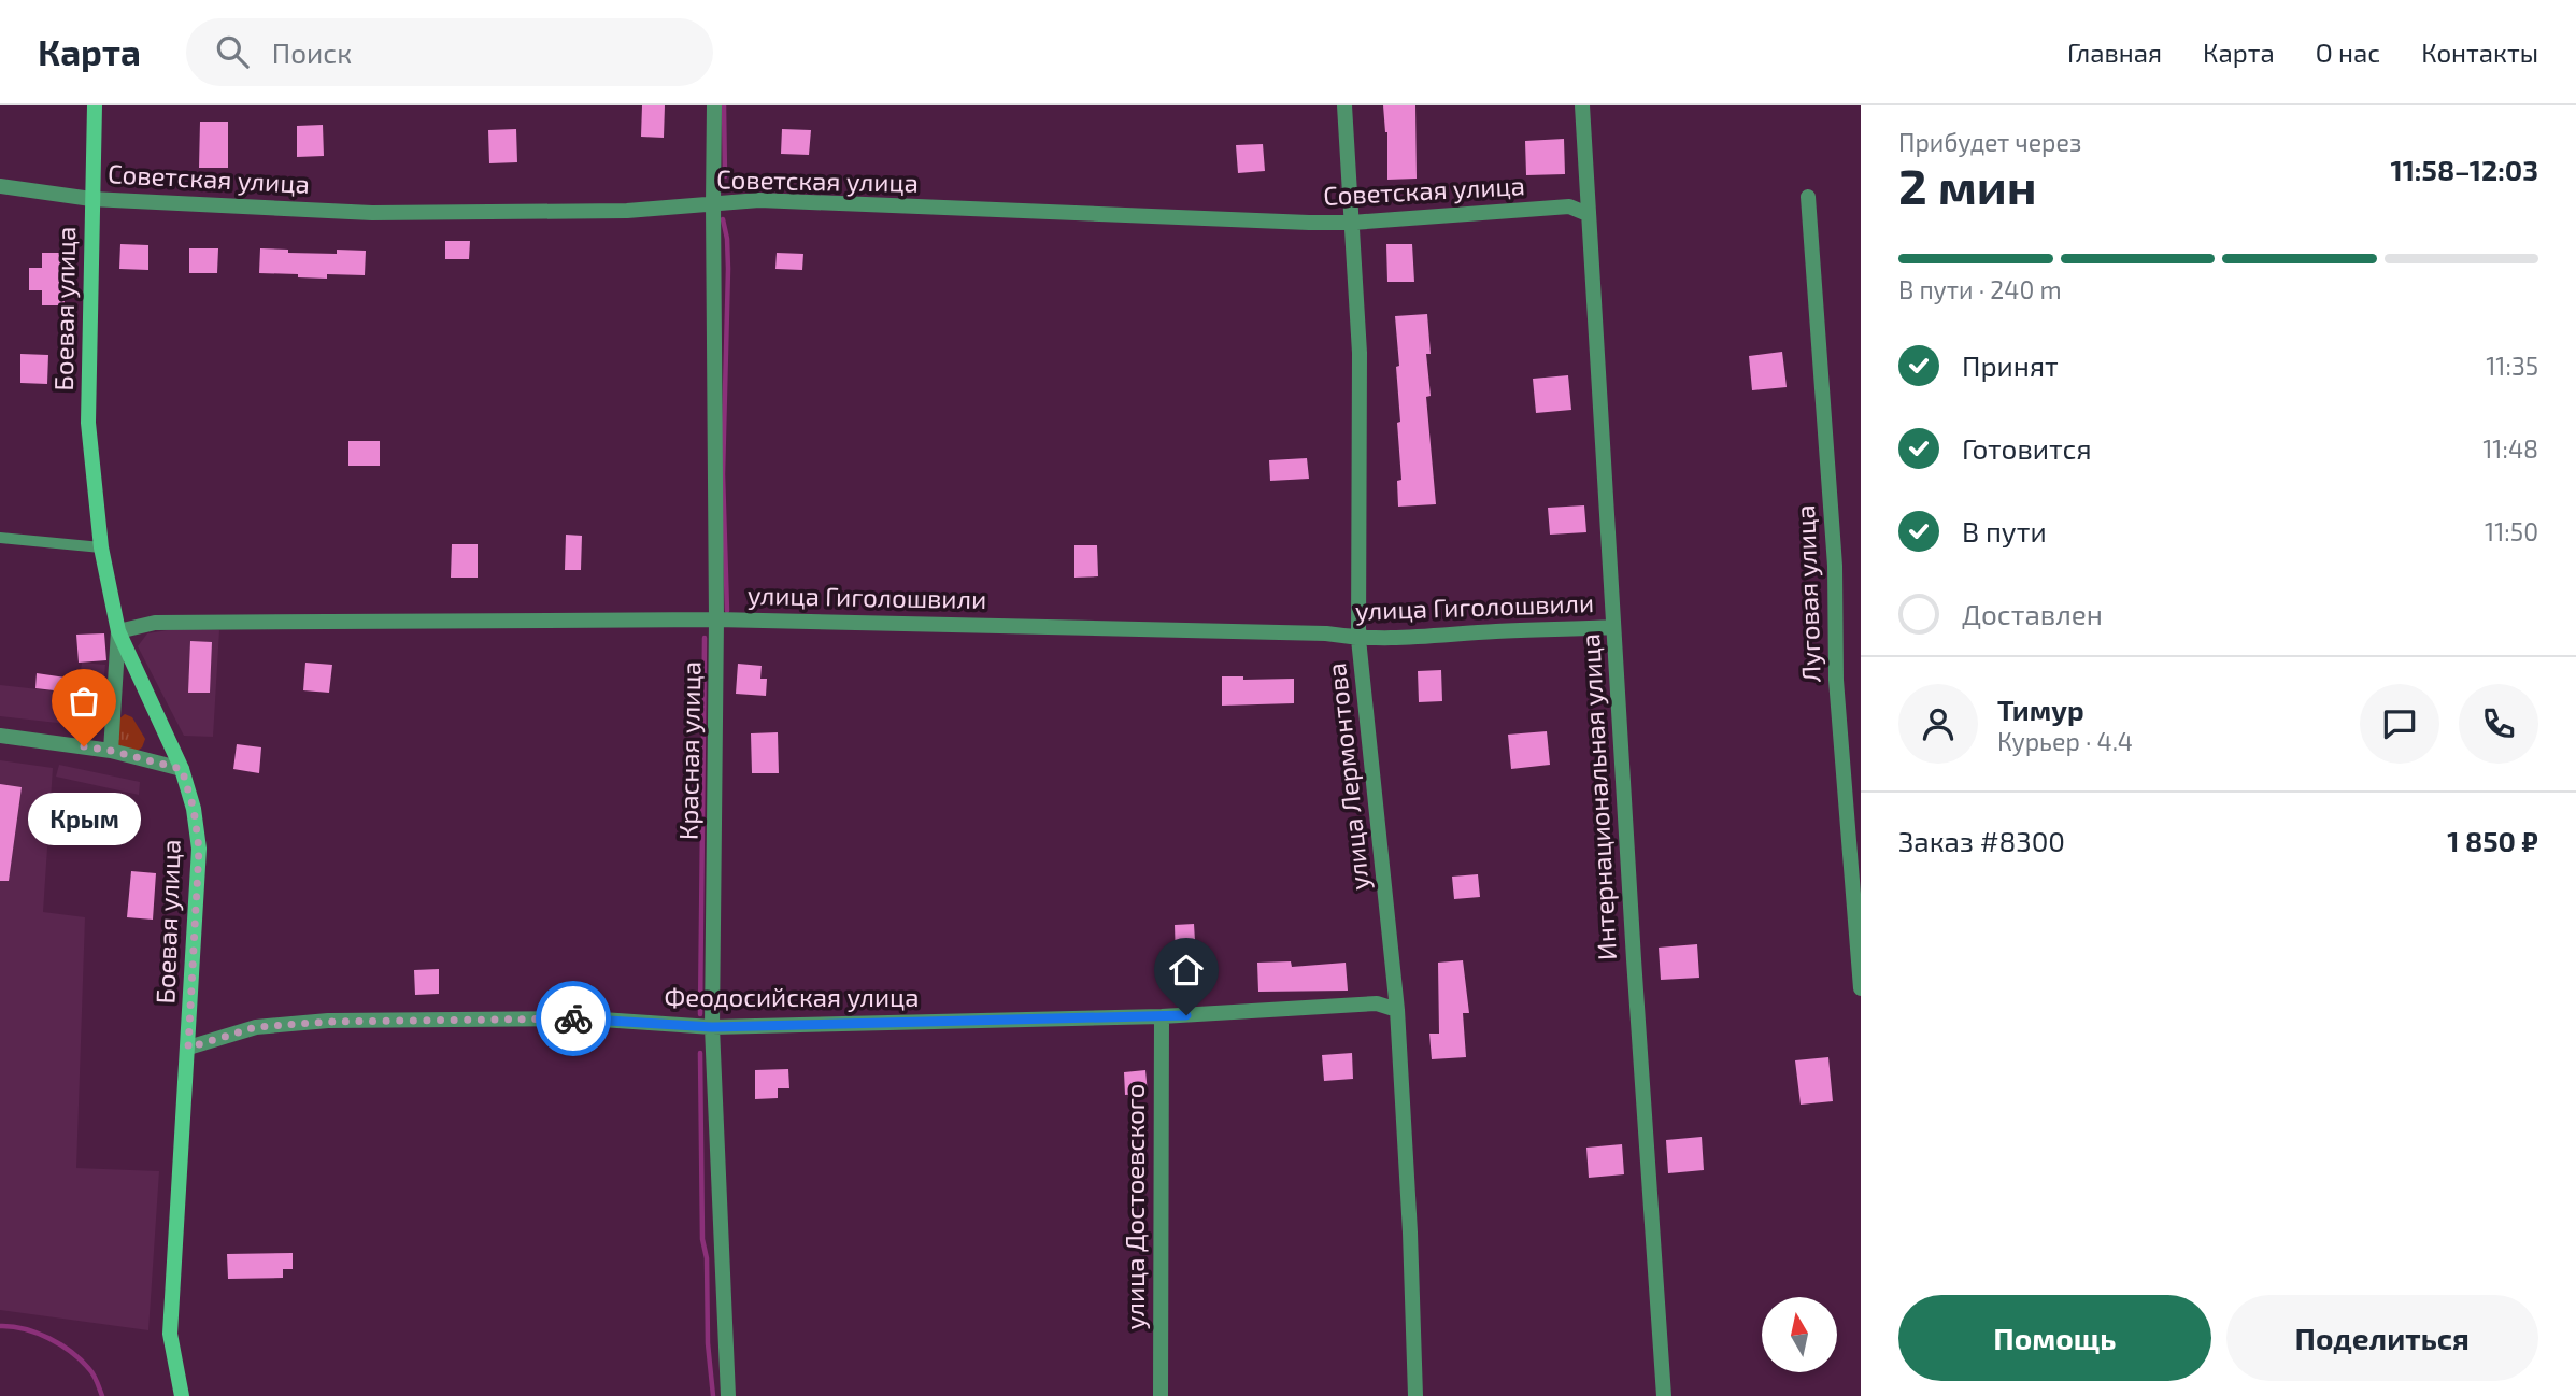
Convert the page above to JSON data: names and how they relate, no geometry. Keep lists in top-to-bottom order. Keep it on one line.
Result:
{"streets":{"street":["Советская улица","Боевая улица","Луговая улица","улица Гиголошвили","Красная улица","улица Лермонтова","Интернациональная улица","Феодосийская улица","улица Достоевского"]},"crossings":[["Советская улица","Боевая улица"],["Советская улица","Красная улица"],["Советская улица","улица Лермонтова"],["Советская улица","Интернациональная улица"],["Боевая улица","улица Гиголошвили"],["Боевая улица","Феодосийская улица"],["улица Гиголошвили","Красная улица"],["улица Гиголошвили","улица Лермонтова"],["улица Гиголошвили","Интернациональная улица"],["Красная улица","Феодосийская улица"],["улица Лермонтова","Феодосийская улица"],["Феодосийская улица","улица Достоевского"]],"places":["Крым"],"north":"top","page":{"header":"Карта","search":"Поиск","nav":["Главная","Карта","О нас","Контакты"],"heading":["2 мин","Прибудет через","11:58–12:03"],"panel":["Тимур","Курьер · 4.4","Заказ #8300","1 850 ₽"],"bar":"В пути · 240 m","list":[["Принят","11:35"],["Готовится","11:48"],["В пути","11:50"],"Доставлен"],"bubble":"Крым","buttons":["Помощь","Поделиться"]}}
